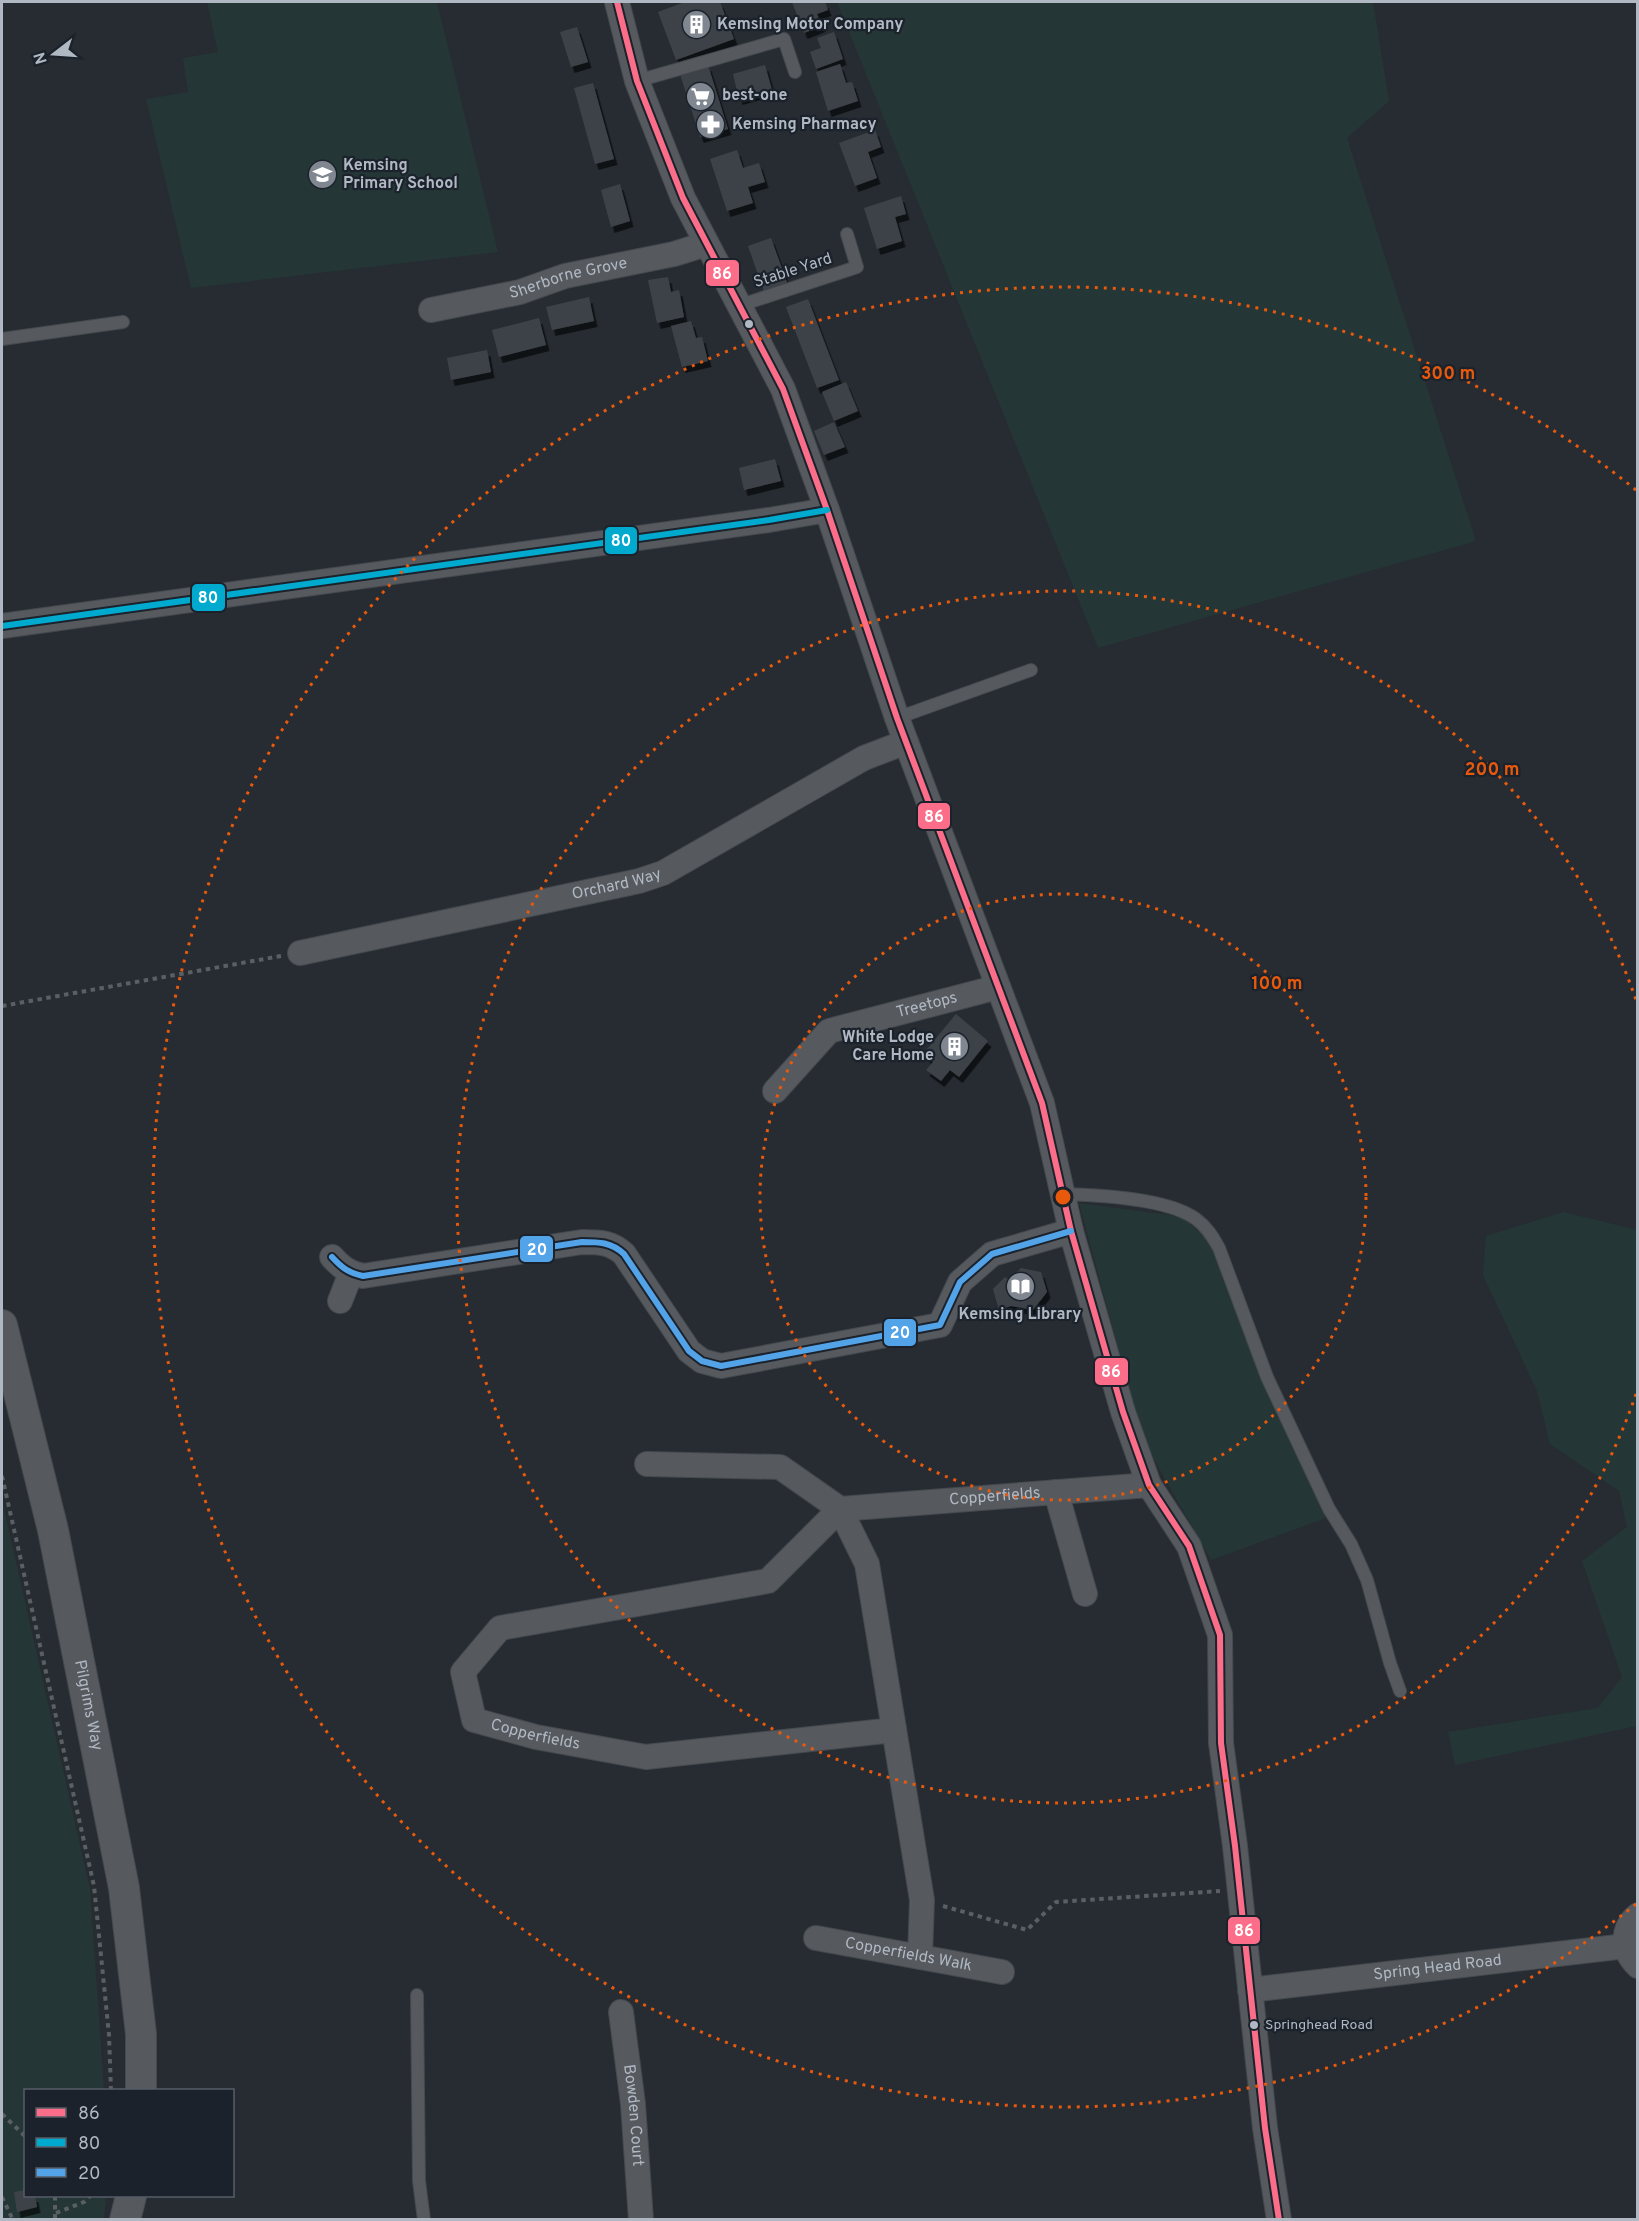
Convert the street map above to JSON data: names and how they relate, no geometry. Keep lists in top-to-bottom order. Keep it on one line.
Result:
{"streets":{"street":["Sherborne Grove","Orchard Way","Treetops","Copperfields","Pilgrims Way","Copperfields Walk","Spring Head Road","Bowden Court"],"lane":["Stable Yard"]},"places":{"building":["Kemsing Motor Company","White Lodge Care Home"],"supermarket":["best-one"],"pharmacy":["Kemsing Pharmacy"],"school or university":["Kemsing Primary School"],"library":["Kemsing Library"],"other":["Springhead Road"]},"lines":["transit line 86","transit line 80","transit line 20"],"legend":["86","80","20"],"north":"left","rings":["300 m","200 m","100 m"]}
